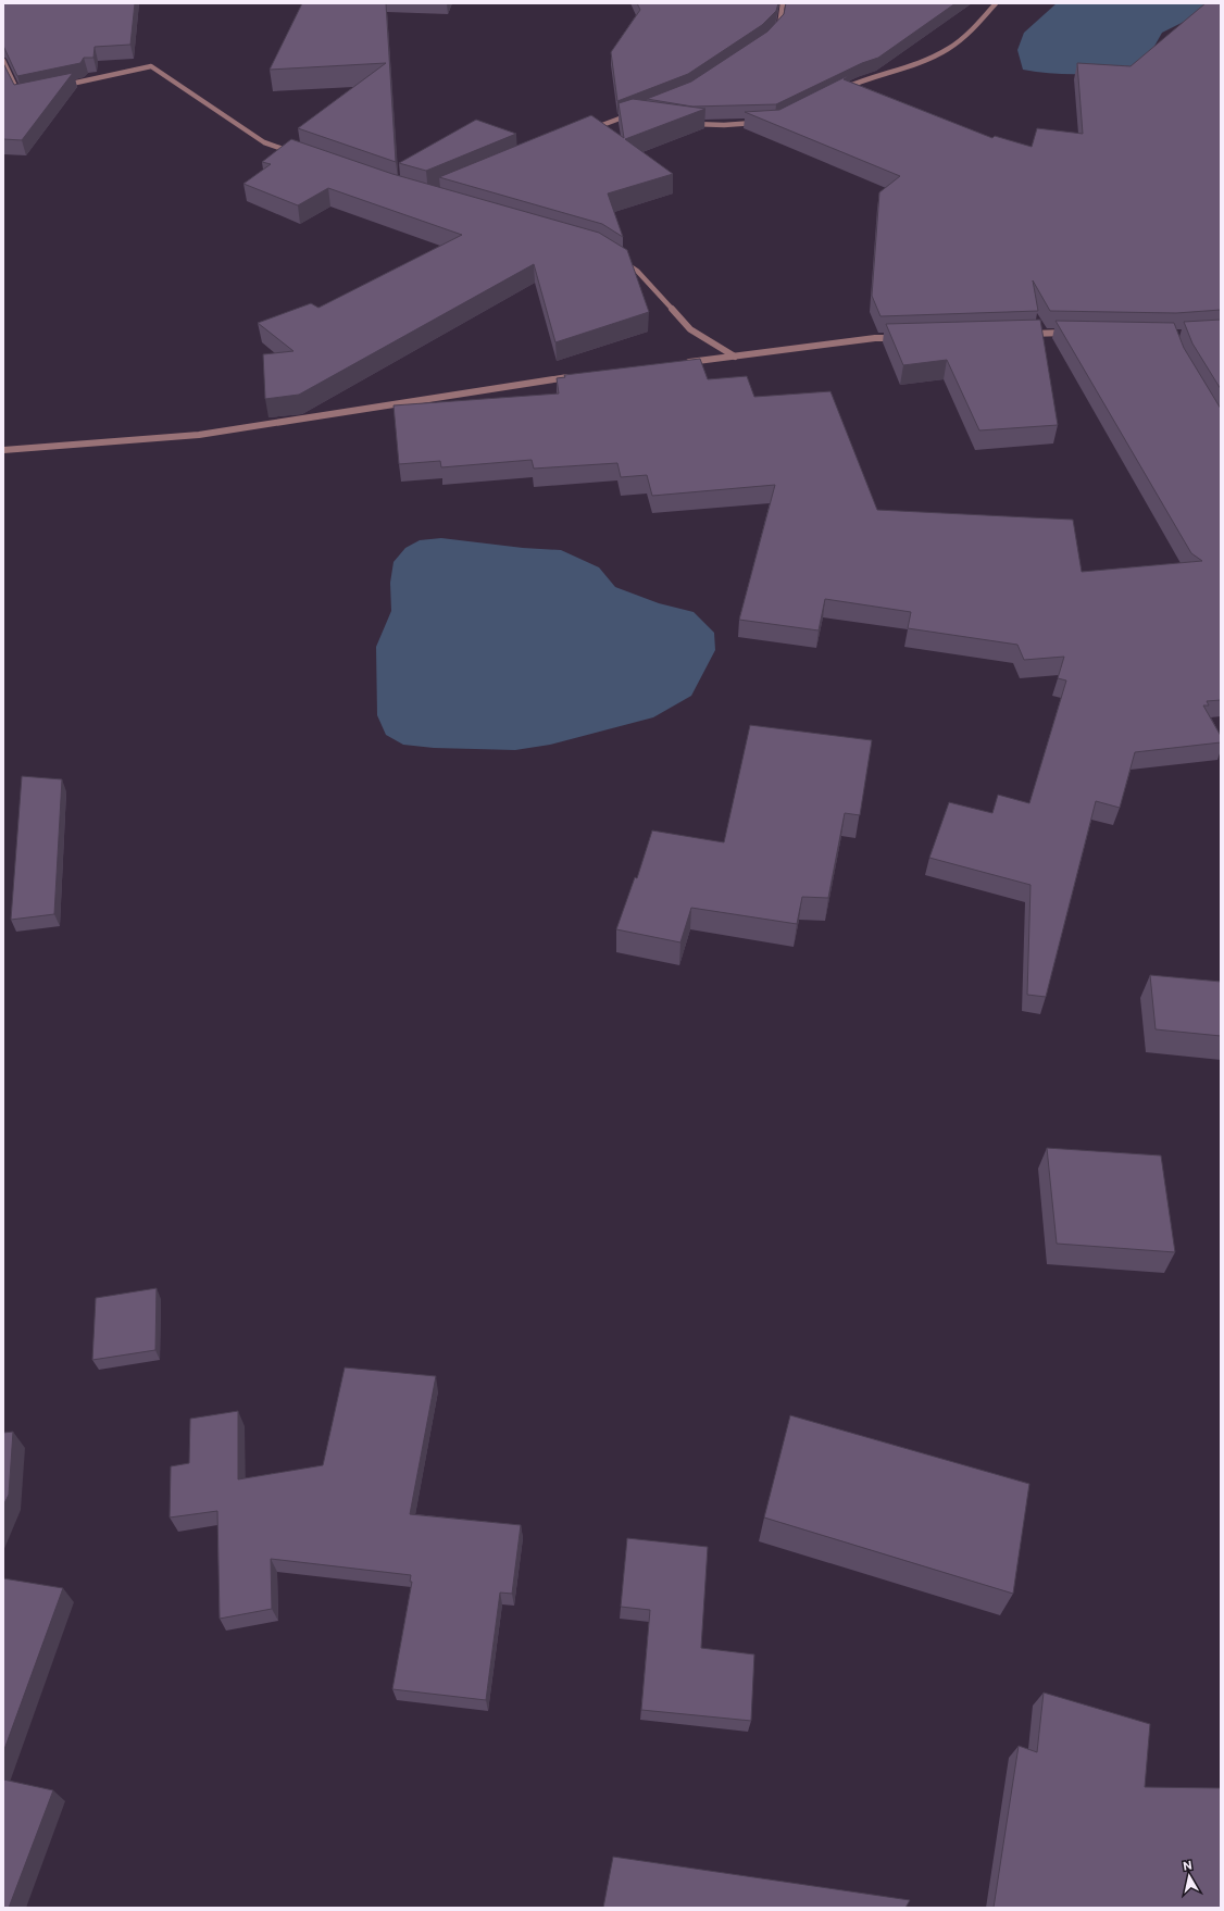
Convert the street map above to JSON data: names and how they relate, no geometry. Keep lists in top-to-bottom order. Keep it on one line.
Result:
{"north":"top"}
